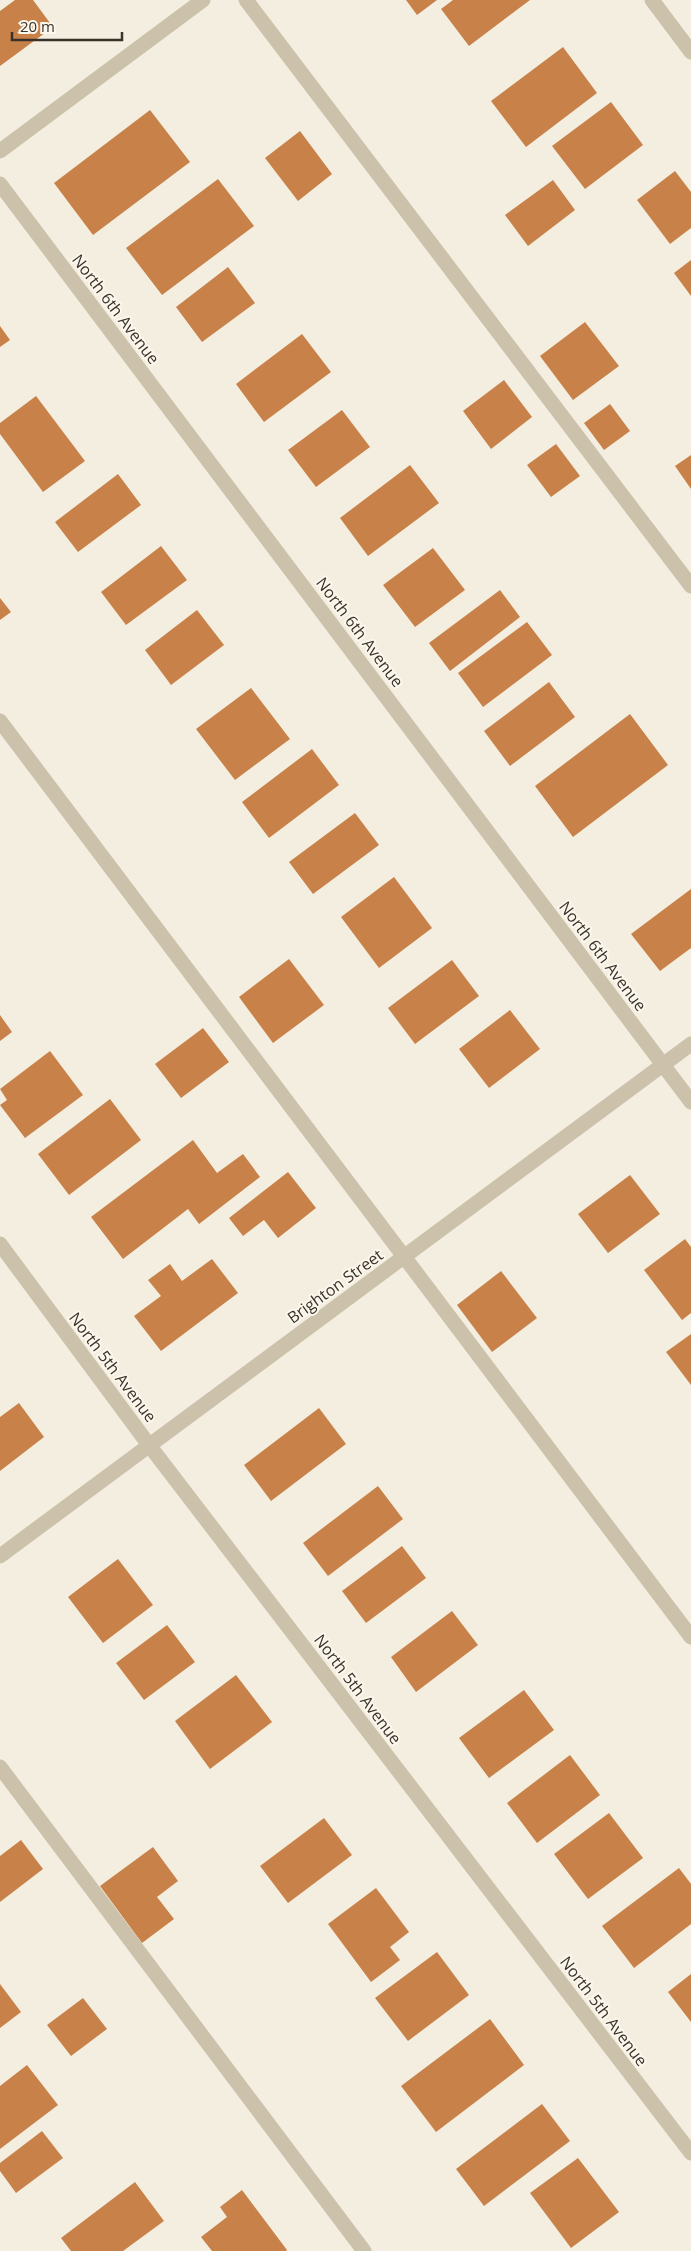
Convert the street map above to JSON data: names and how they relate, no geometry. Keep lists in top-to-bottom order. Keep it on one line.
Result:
{"streets":{"street":["North 6th Avenue","Brighton Street","North 5th Avenue"]},"crossings":[["North 6th Avenue","Brighton Street"],["Brighton Street","North 5th Avenue"]],"scale_bar":"20 m"}
